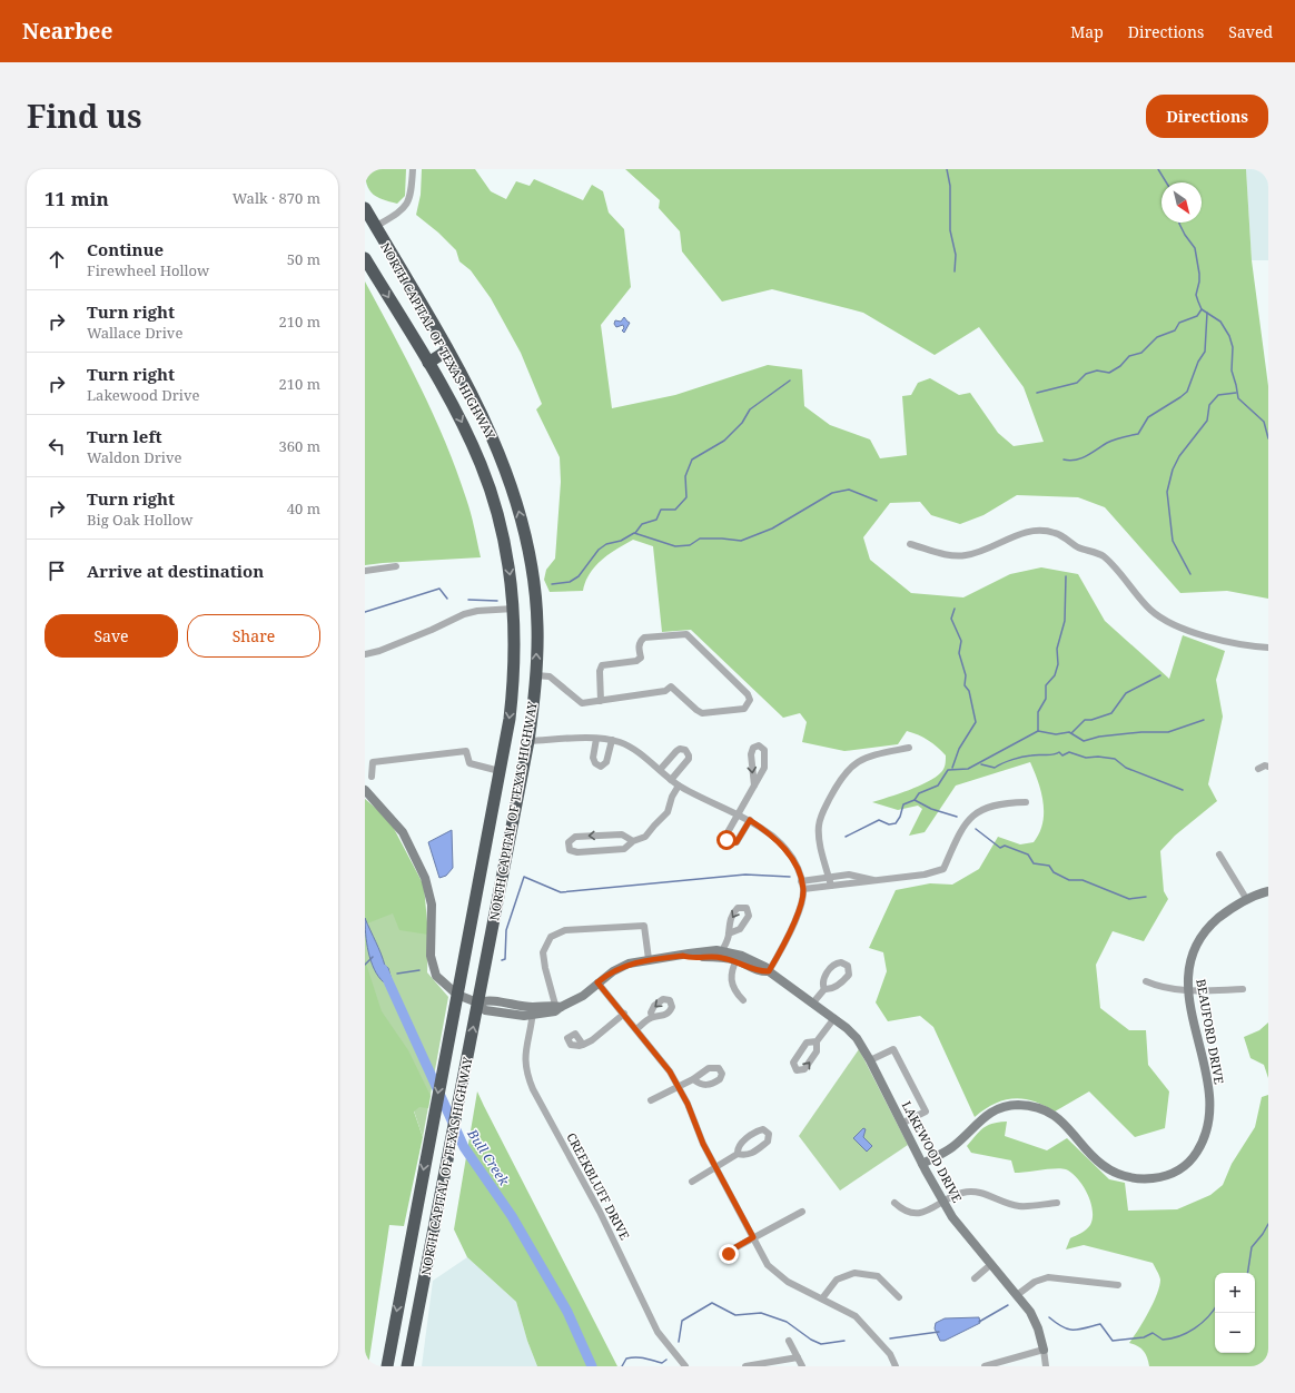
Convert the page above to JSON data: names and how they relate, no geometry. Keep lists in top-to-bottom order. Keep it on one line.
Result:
{"streets":{"highway":["NORTH CAPITAL OF TEXAS HIGHWAY"],"street":["BEAUFORD DRIVE","LAKEWOOD DRIVE","CREEKBLUFF DRIVE"]},"crossings":[["NORTH CAPITAL OF TEXAS HIGHWAY","LAKEWOOD DRIVE"],["BEAUFORD DRIVE","LAKEWOOD DRIVE"],["LAKEWOOD DRIVE","CREEKBLUFF DRIVE"]],"water":["Bull Creek"],"north":"bottom right","page":{"header":"Nearbee","nav":["Map","Directions","Saved"],"title":"Find us","buttons":["Directions",["Save","Share"]],"heading":["11 min","Walk · 870 m"],"list":[["Continue","Firewheel Hollow","50 m"],["Turn right","Wallace Drive","210 m"],["Turn right","Lakewood Drive","210 m"],["Turn left","Waldon Drive","360 m"],["Turn right","Big Oak Hollow","40 m"],"Arrive at destination"],"map_buttons":["+","−"]}}
